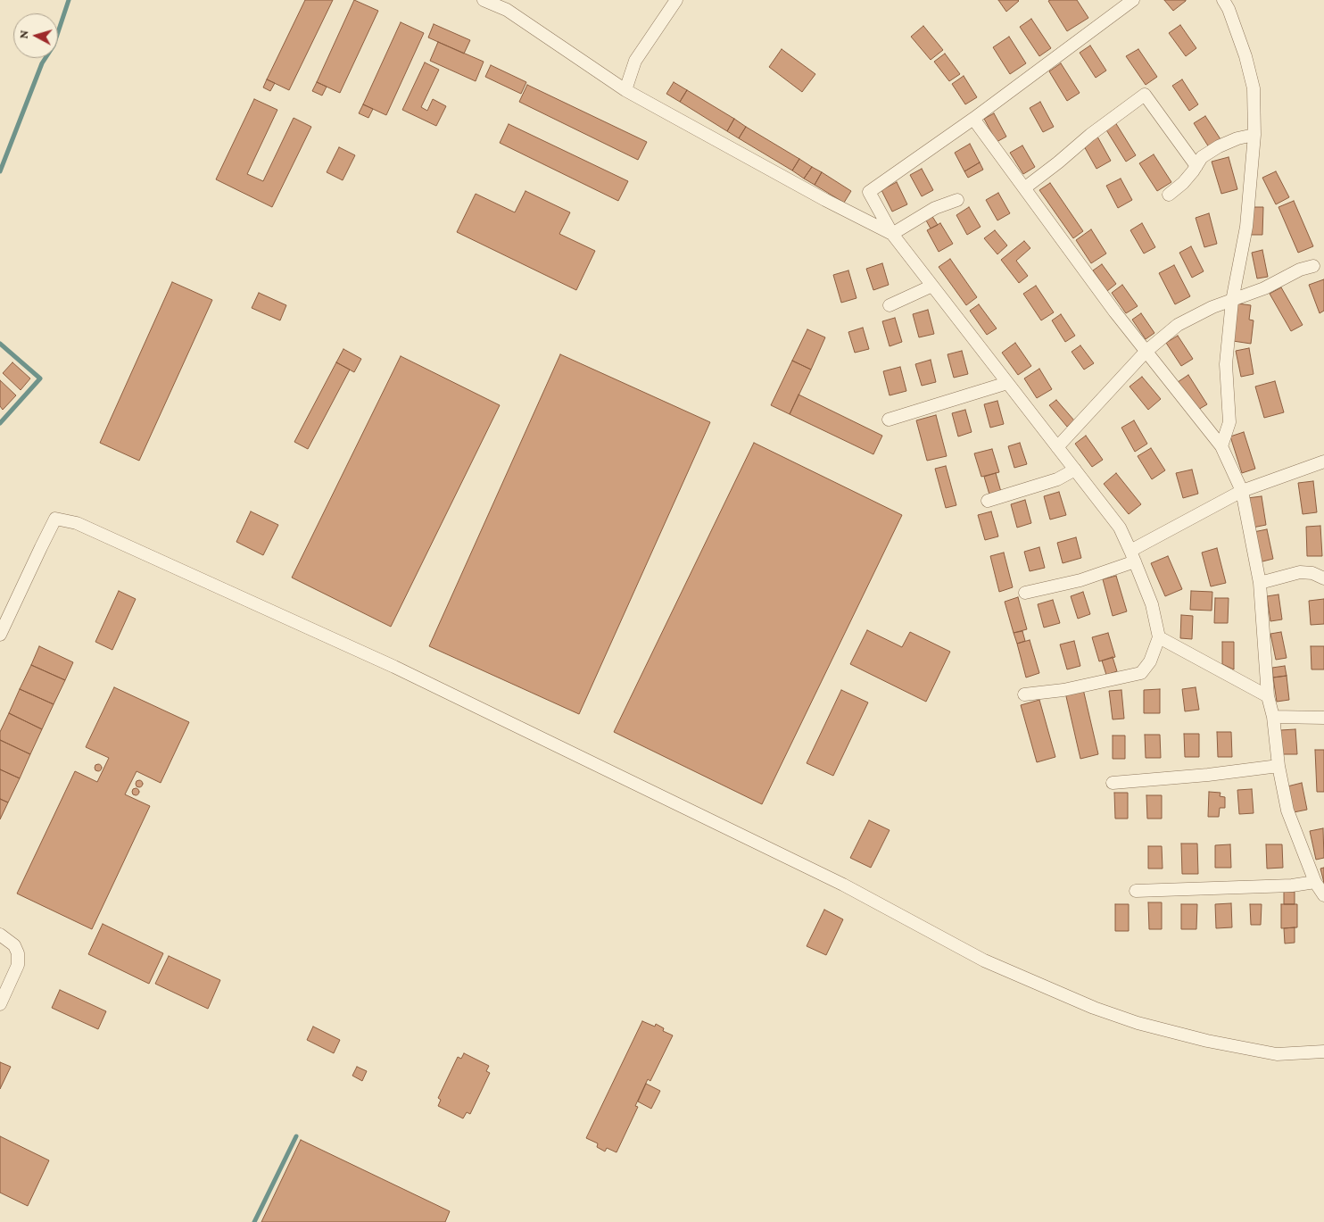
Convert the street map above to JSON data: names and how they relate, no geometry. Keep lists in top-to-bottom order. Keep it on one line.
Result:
{"north":"left"}
